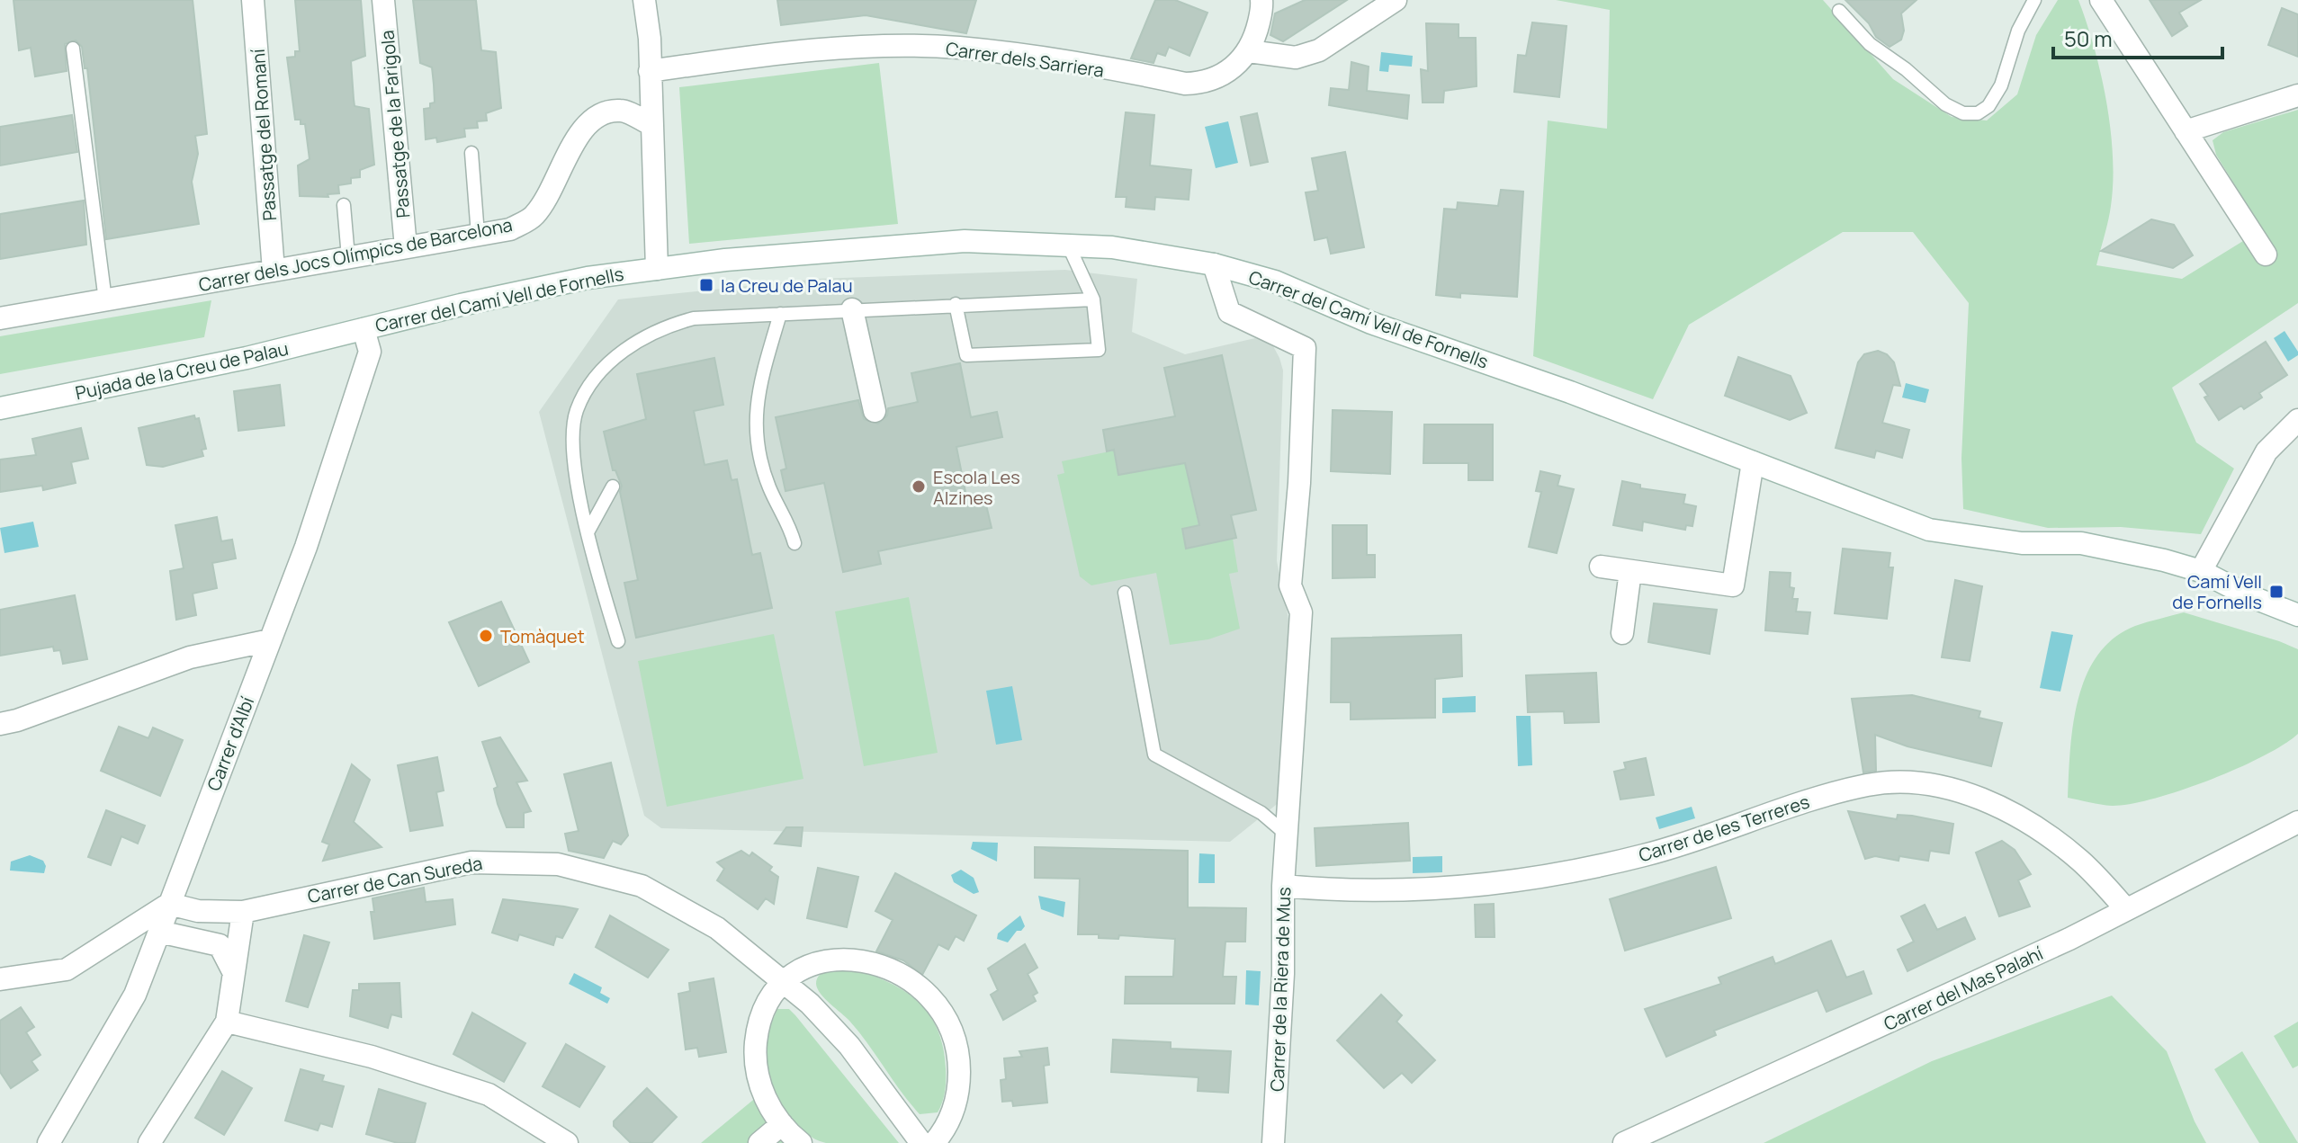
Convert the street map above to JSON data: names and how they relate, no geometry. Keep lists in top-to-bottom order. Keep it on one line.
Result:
{"streets":{"street":["Carrer dels Sarriera","Passatge de la Farigola","Passatge del Romaní","Carrer dels Jocs Olímpics de Barcelona","Carrer del Camí Vell de Fornells","Pujada de la Creu de Palau","Carrer d'Albí","Carrer de les Terreres","Carrer de Can Sureda","Carrer del Mas Palahí","Carrer de la Riera de Mus"]},"crossings":[["Passatge de la Farigola","Carrer dels Jocs Olímpics de Barcelona"],["Passatge del Romaní","Carrer dels Jocs Olímpics de Barcelona"],["Carrer del Camí Vell de Fornells","Pujada de la Creu de Palau"],["Carrer del Camí Vell de Fornells","Carrer d'Albí"],["Carrer del Camí Vell de Fornells","Carrer de la Riera de Mus"],["Pujada de la Creu de Palau","Carrer d'Albí"],["Carrer d'Albí","Carrer de Can Sureda"],["Carrer de les Terreres","Carrer del Mas Palahí"],["Carrer de les Terreres","Carrer de la Riera de Mus"]],"places":{"transit":["la Creu de Palau","Camí Vell de Fornells"],"other":["Escola Les Alzines","Tomàquet"]},"scale_bar":"50 m"}
